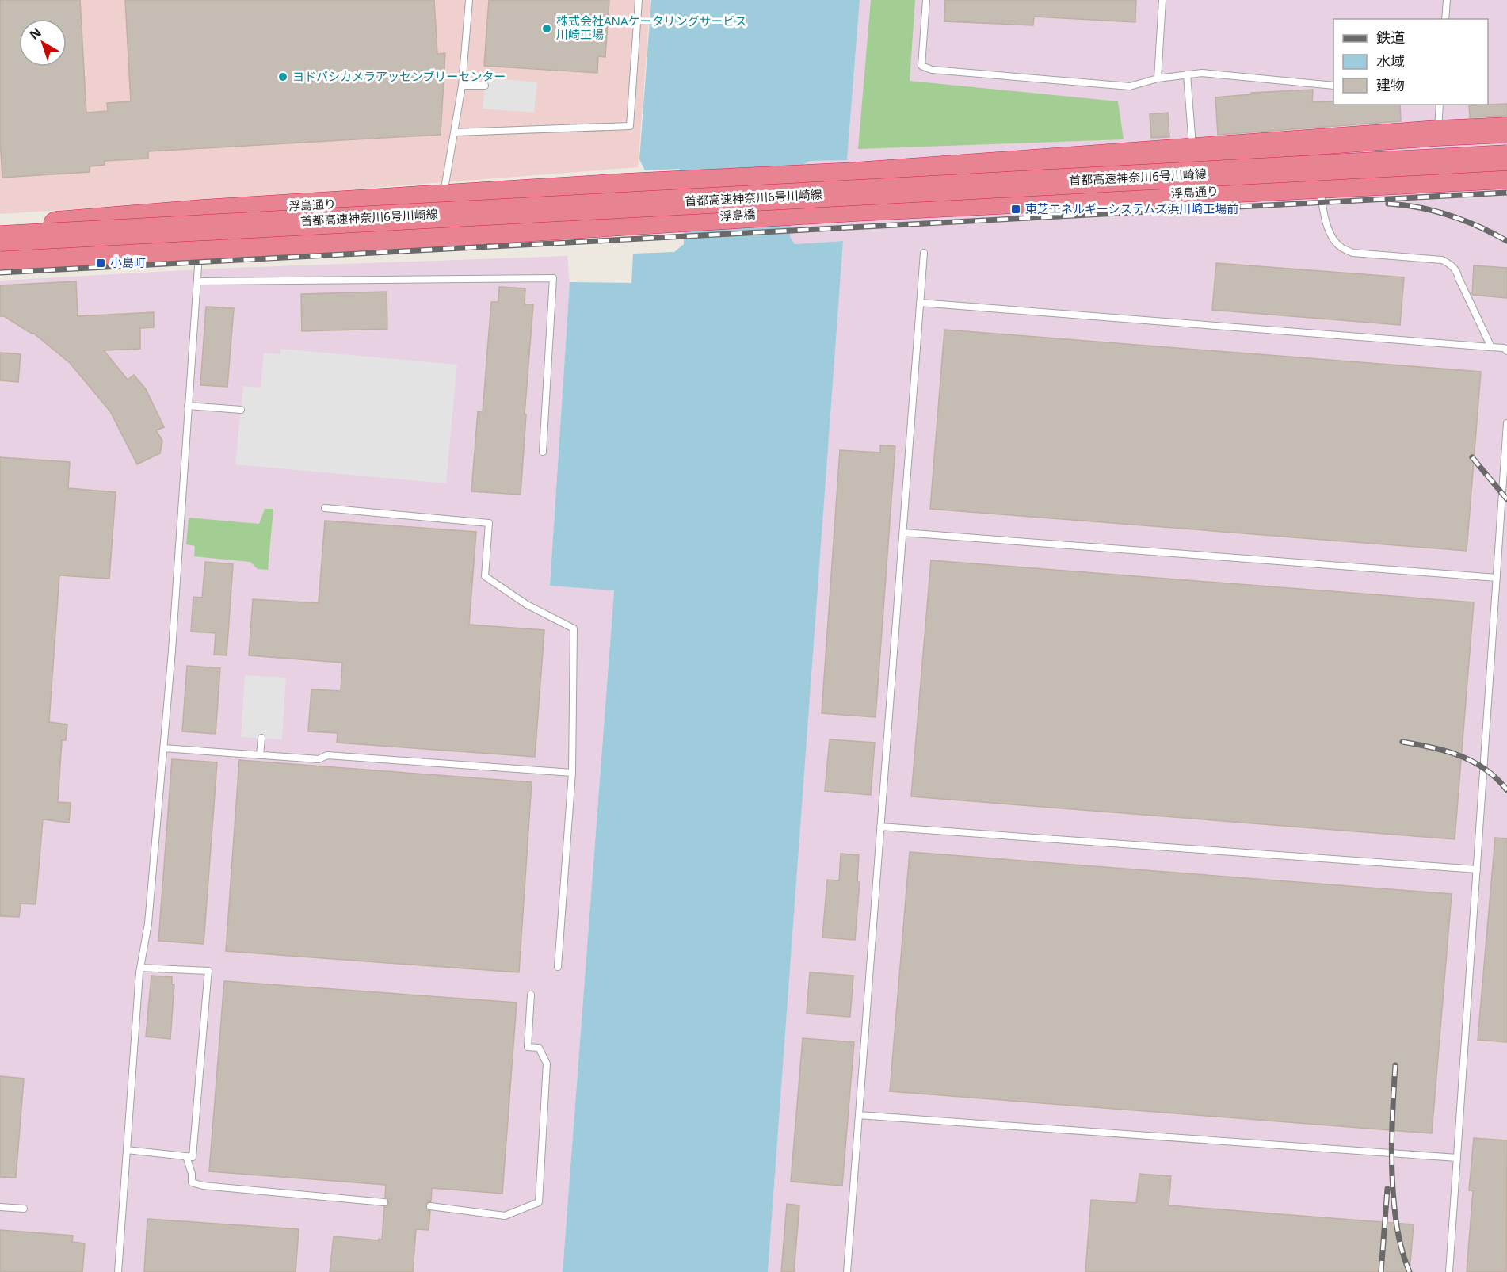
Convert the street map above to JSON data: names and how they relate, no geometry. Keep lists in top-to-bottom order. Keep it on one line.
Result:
{"streets":{"highway":["首都高速神奈川6号川崎線","浮島通り","浮島橋"]},"crossings":[["首都高速神奈川6号川崎線","浮島通り"],["浮島通り","浮島橋"]],"places":{"other":["株式会社ANAケータリングサービス 川崎工場","ヨドバシカメラアッセンブリーセンター"],"transit":["東芝エネルギーシステムズ浜川崎工場前","小島町"]},"legend":["鉄道","水域","建物"],"north":"top left"}
